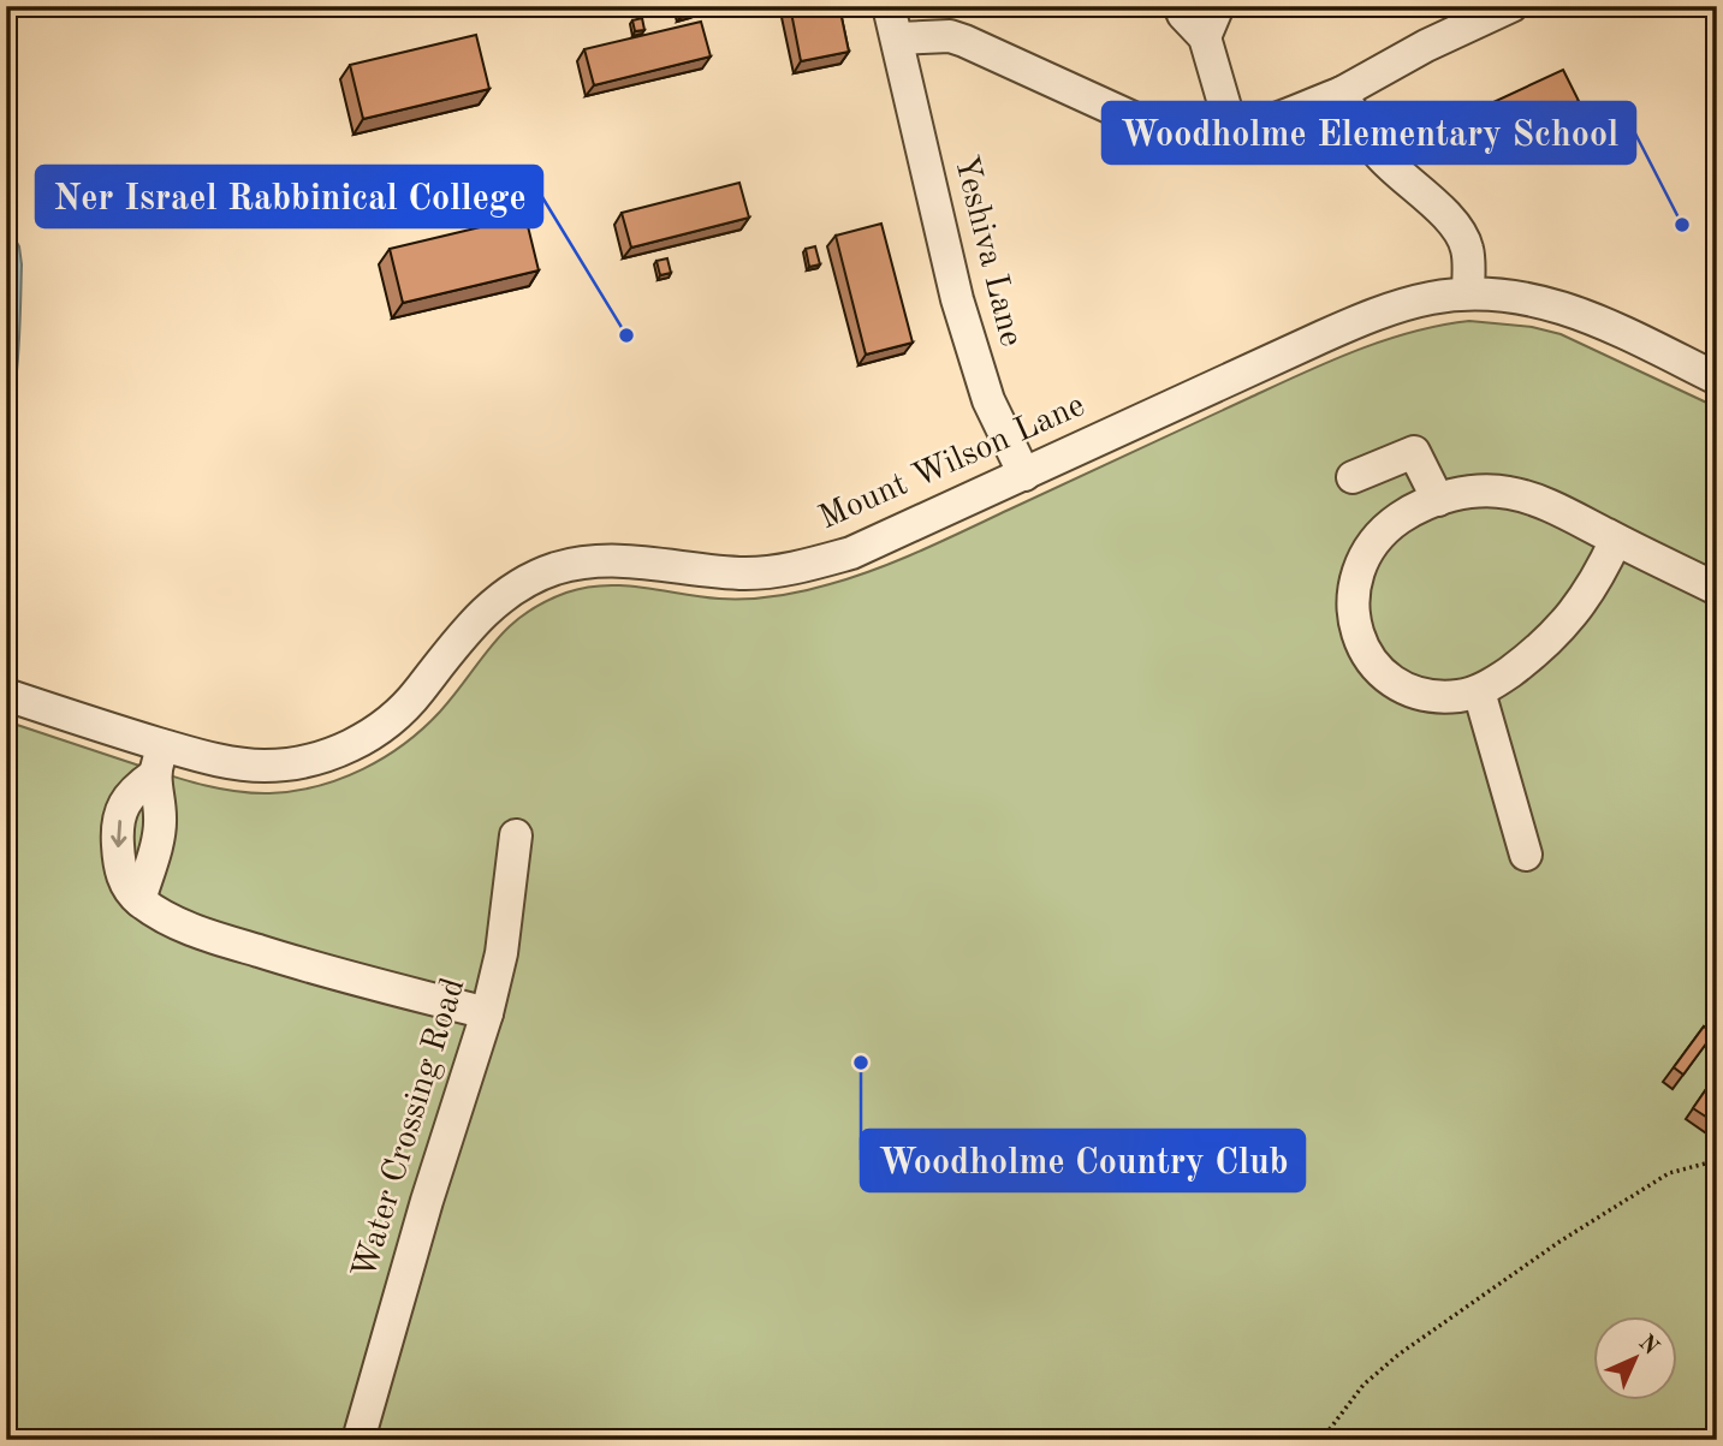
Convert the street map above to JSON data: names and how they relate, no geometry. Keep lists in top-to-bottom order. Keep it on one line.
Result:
{"streets":{"street":["Yeshiva Lane","Mount Wilson Lane","Water Crossing Road"]},"crossings":[["Yeshiva Lane","Mount Wilson Lane"]],"places":["Woodholme Elementary School","Ner Israel Rabbinical College","Woodholme Country Club"],"north":"top right"}
